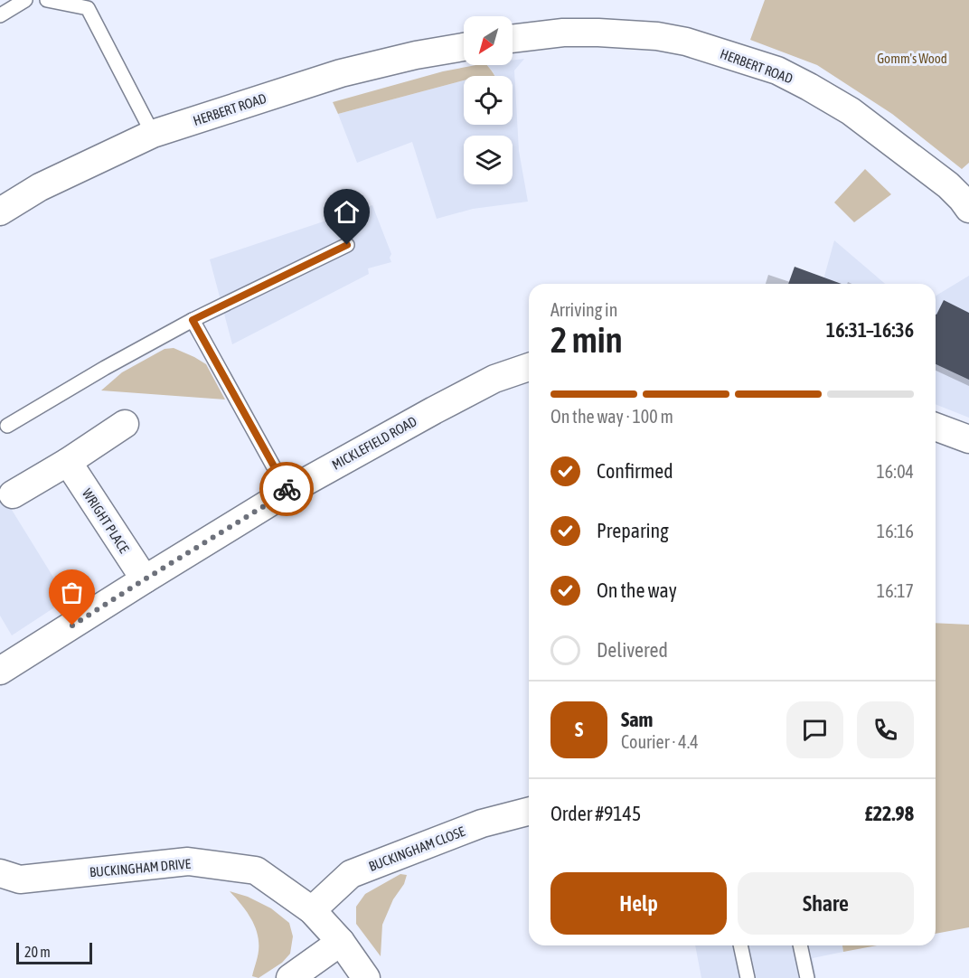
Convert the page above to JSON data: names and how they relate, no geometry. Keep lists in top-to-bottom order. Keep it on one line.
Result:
{"streets":{"street":["HERBERT ROAD","MICKLEFIELD ROAD","WRIGHT PLACE","BUCKINGHAM CLOSE","BUCKINGHAM DRIVE"]},"crossings":[["MICKLEFIELD ROAD","WRIGHT PLACE"],["BUCKINGHAM CLOSE","BUCKINGHAM DRIVE"]],"parks":["Gomm's Wood"],"scale_bar":"20 m","north":"bottom left","page":{"heading":["2 min","Arriving in","16:31–16:36"],"panel":["Sam","Courier · 4.4","Order #9145","£22.98"],"bar":"On the way · 100 m","list":[["Confirmed","16:04"],["Preparing","16:16"],["On the way","16:17"],"Delivered"],"round":"S","buttons":["Help","Share"],"scale":"20 m"}}
